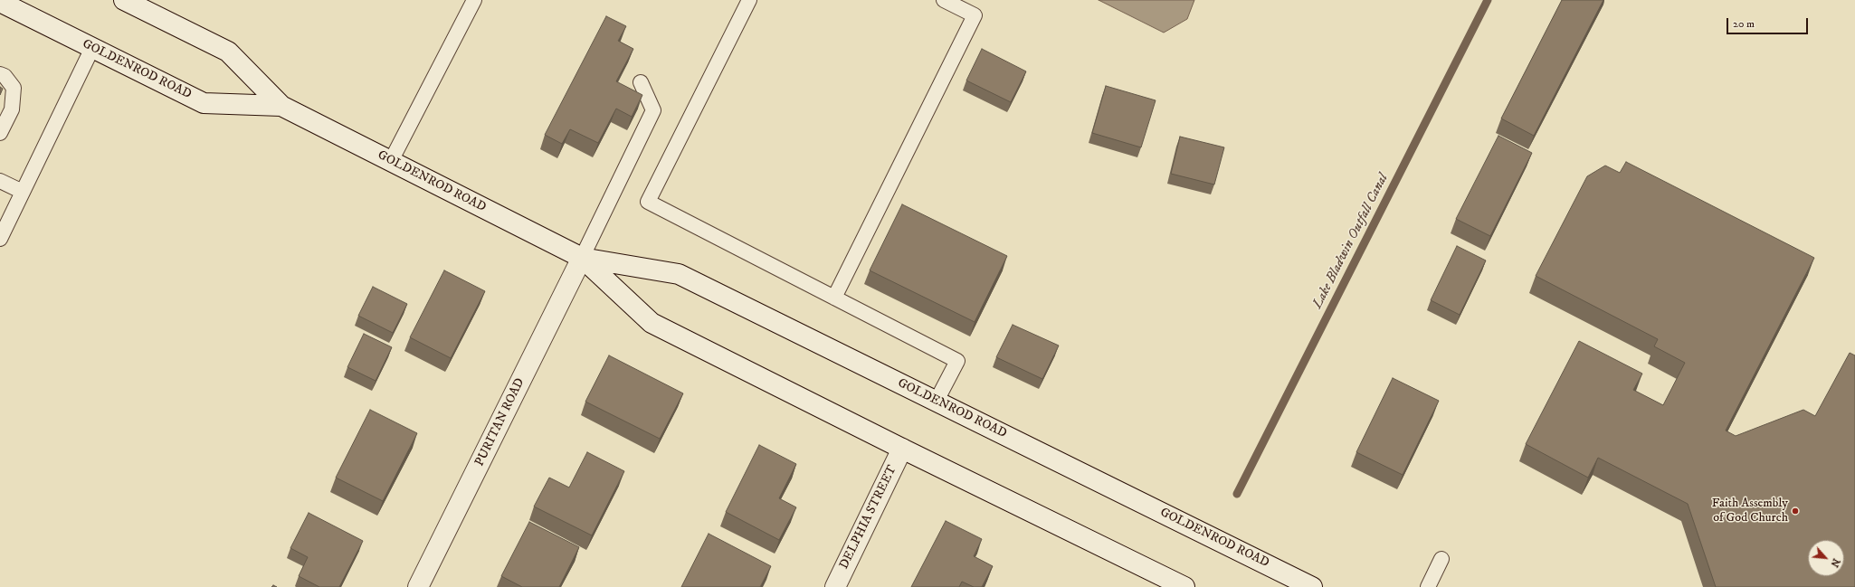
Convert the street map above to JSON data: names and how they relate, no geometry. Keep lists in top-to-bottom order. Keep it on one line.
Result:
{"streets":{"main road":["GOLDENROD ROAD","PURITAN ROAD","DELPHIA STREET"]},"crossings":[["GOLDENROD ROAD","PURITAN ROAD"],["GOLDENROD ROAD","DELPHIA STREET"]],"water":["Lake Bladwin Outfall Canal"],"places":["Faith Assembly of God Church"],"scale_bar":"20 m","north":"bottom right"}
